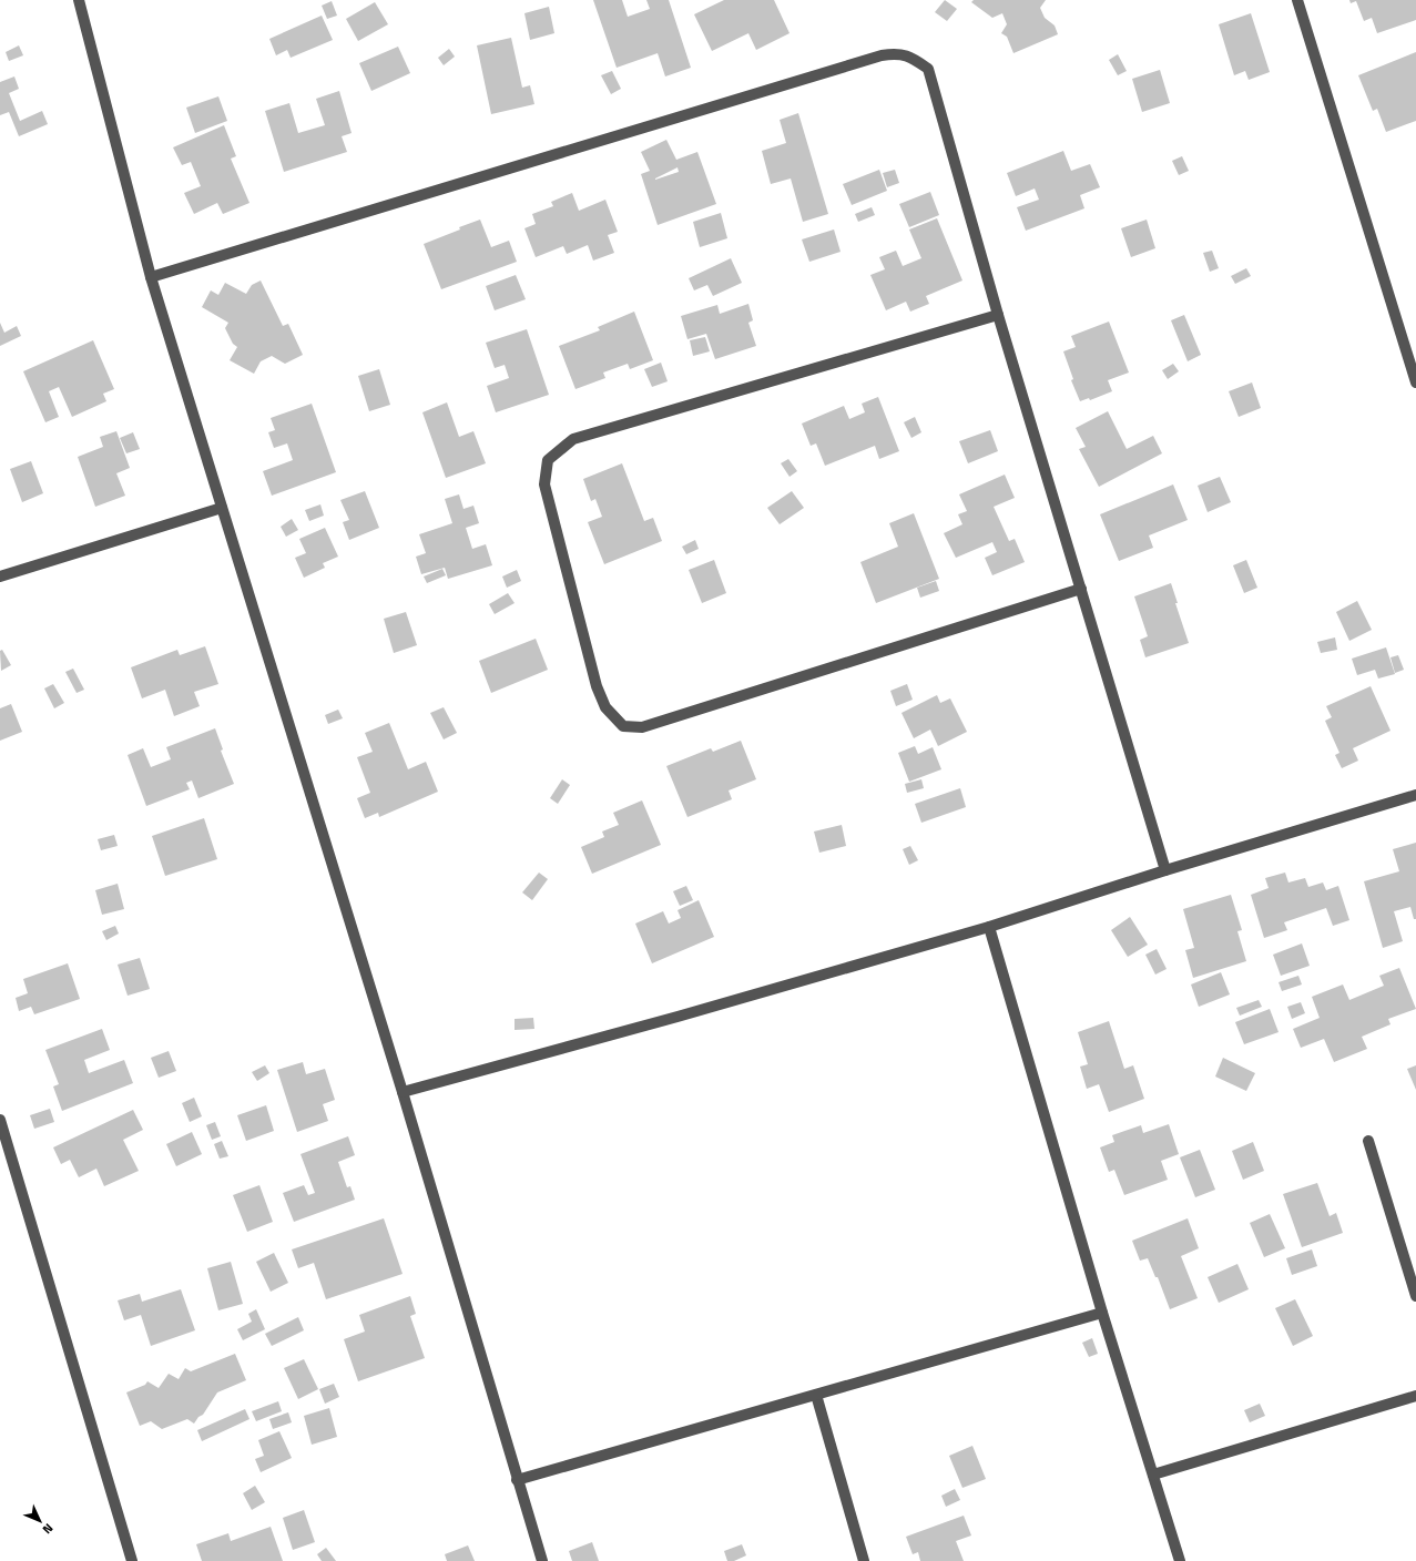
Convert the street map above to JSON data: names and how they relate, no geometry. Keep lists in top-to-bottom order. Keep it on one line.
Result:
{"north":"bottom right"}
